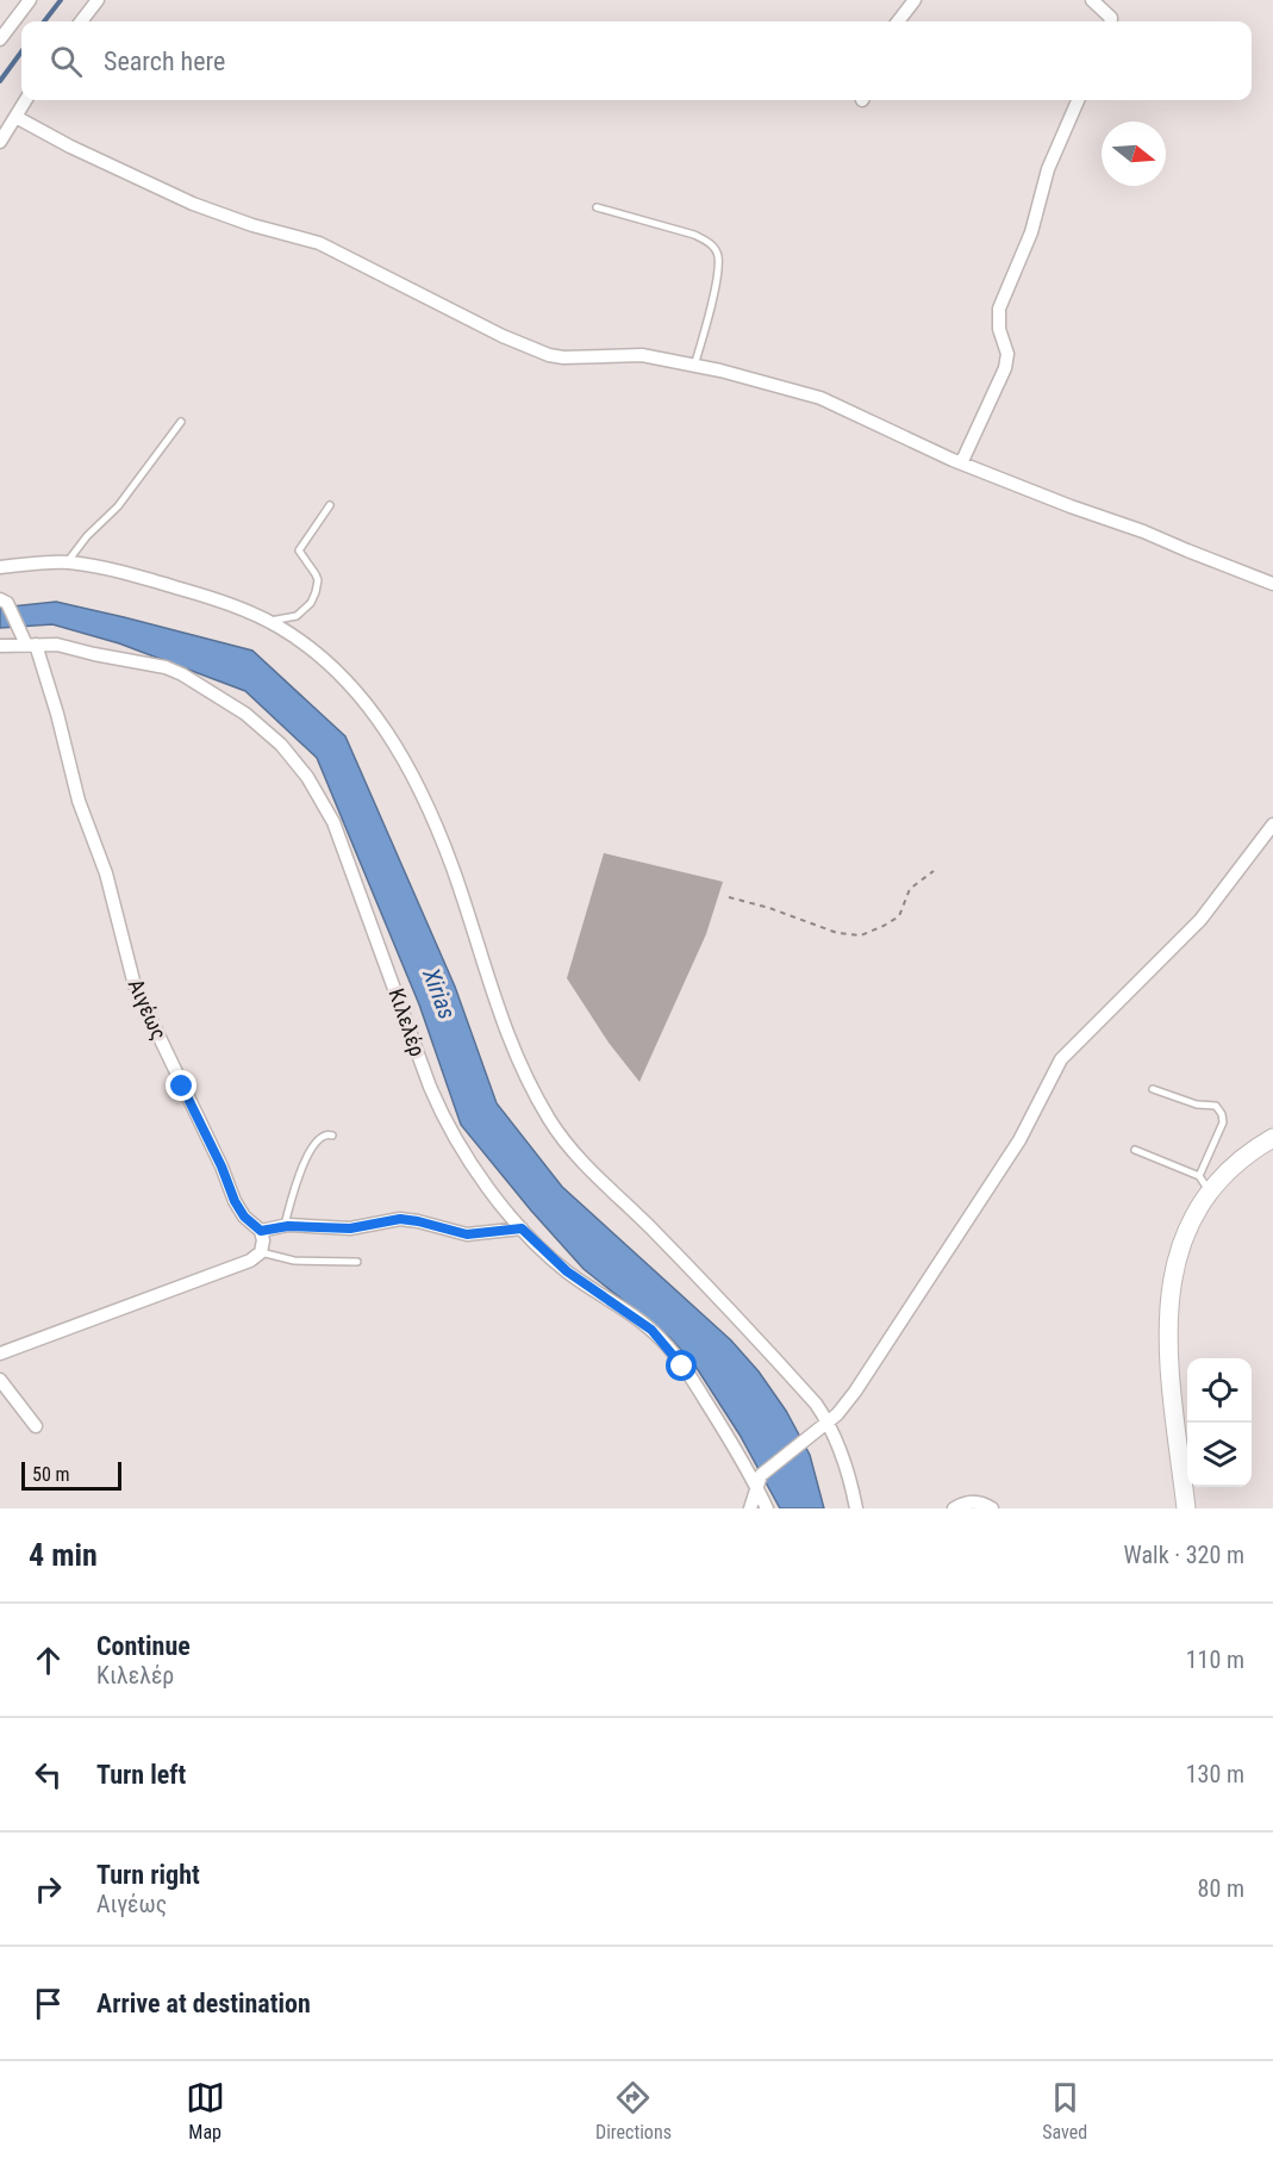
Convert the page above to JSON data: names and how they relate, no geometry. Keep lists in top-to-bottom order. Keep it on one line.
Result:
{"streets":{"street":["Αιγέως","Κιλελέρ"]},"crossings":[["Αιγέως","Κιλελέρ"]],"water":["Xirias"],"scale_bar":"50 m","north":"right","page":{"search":"Search here","scale":"50 m","heading":["4 min","Walk · 320 m"],"list":[["Continue","Κιλελέρ","110 m"],["Turn left","130 m"],["Turn right","Αιγέως","80 m"],"Arrive at destination"],"nav":["Map","Directions","Saved"]}}
